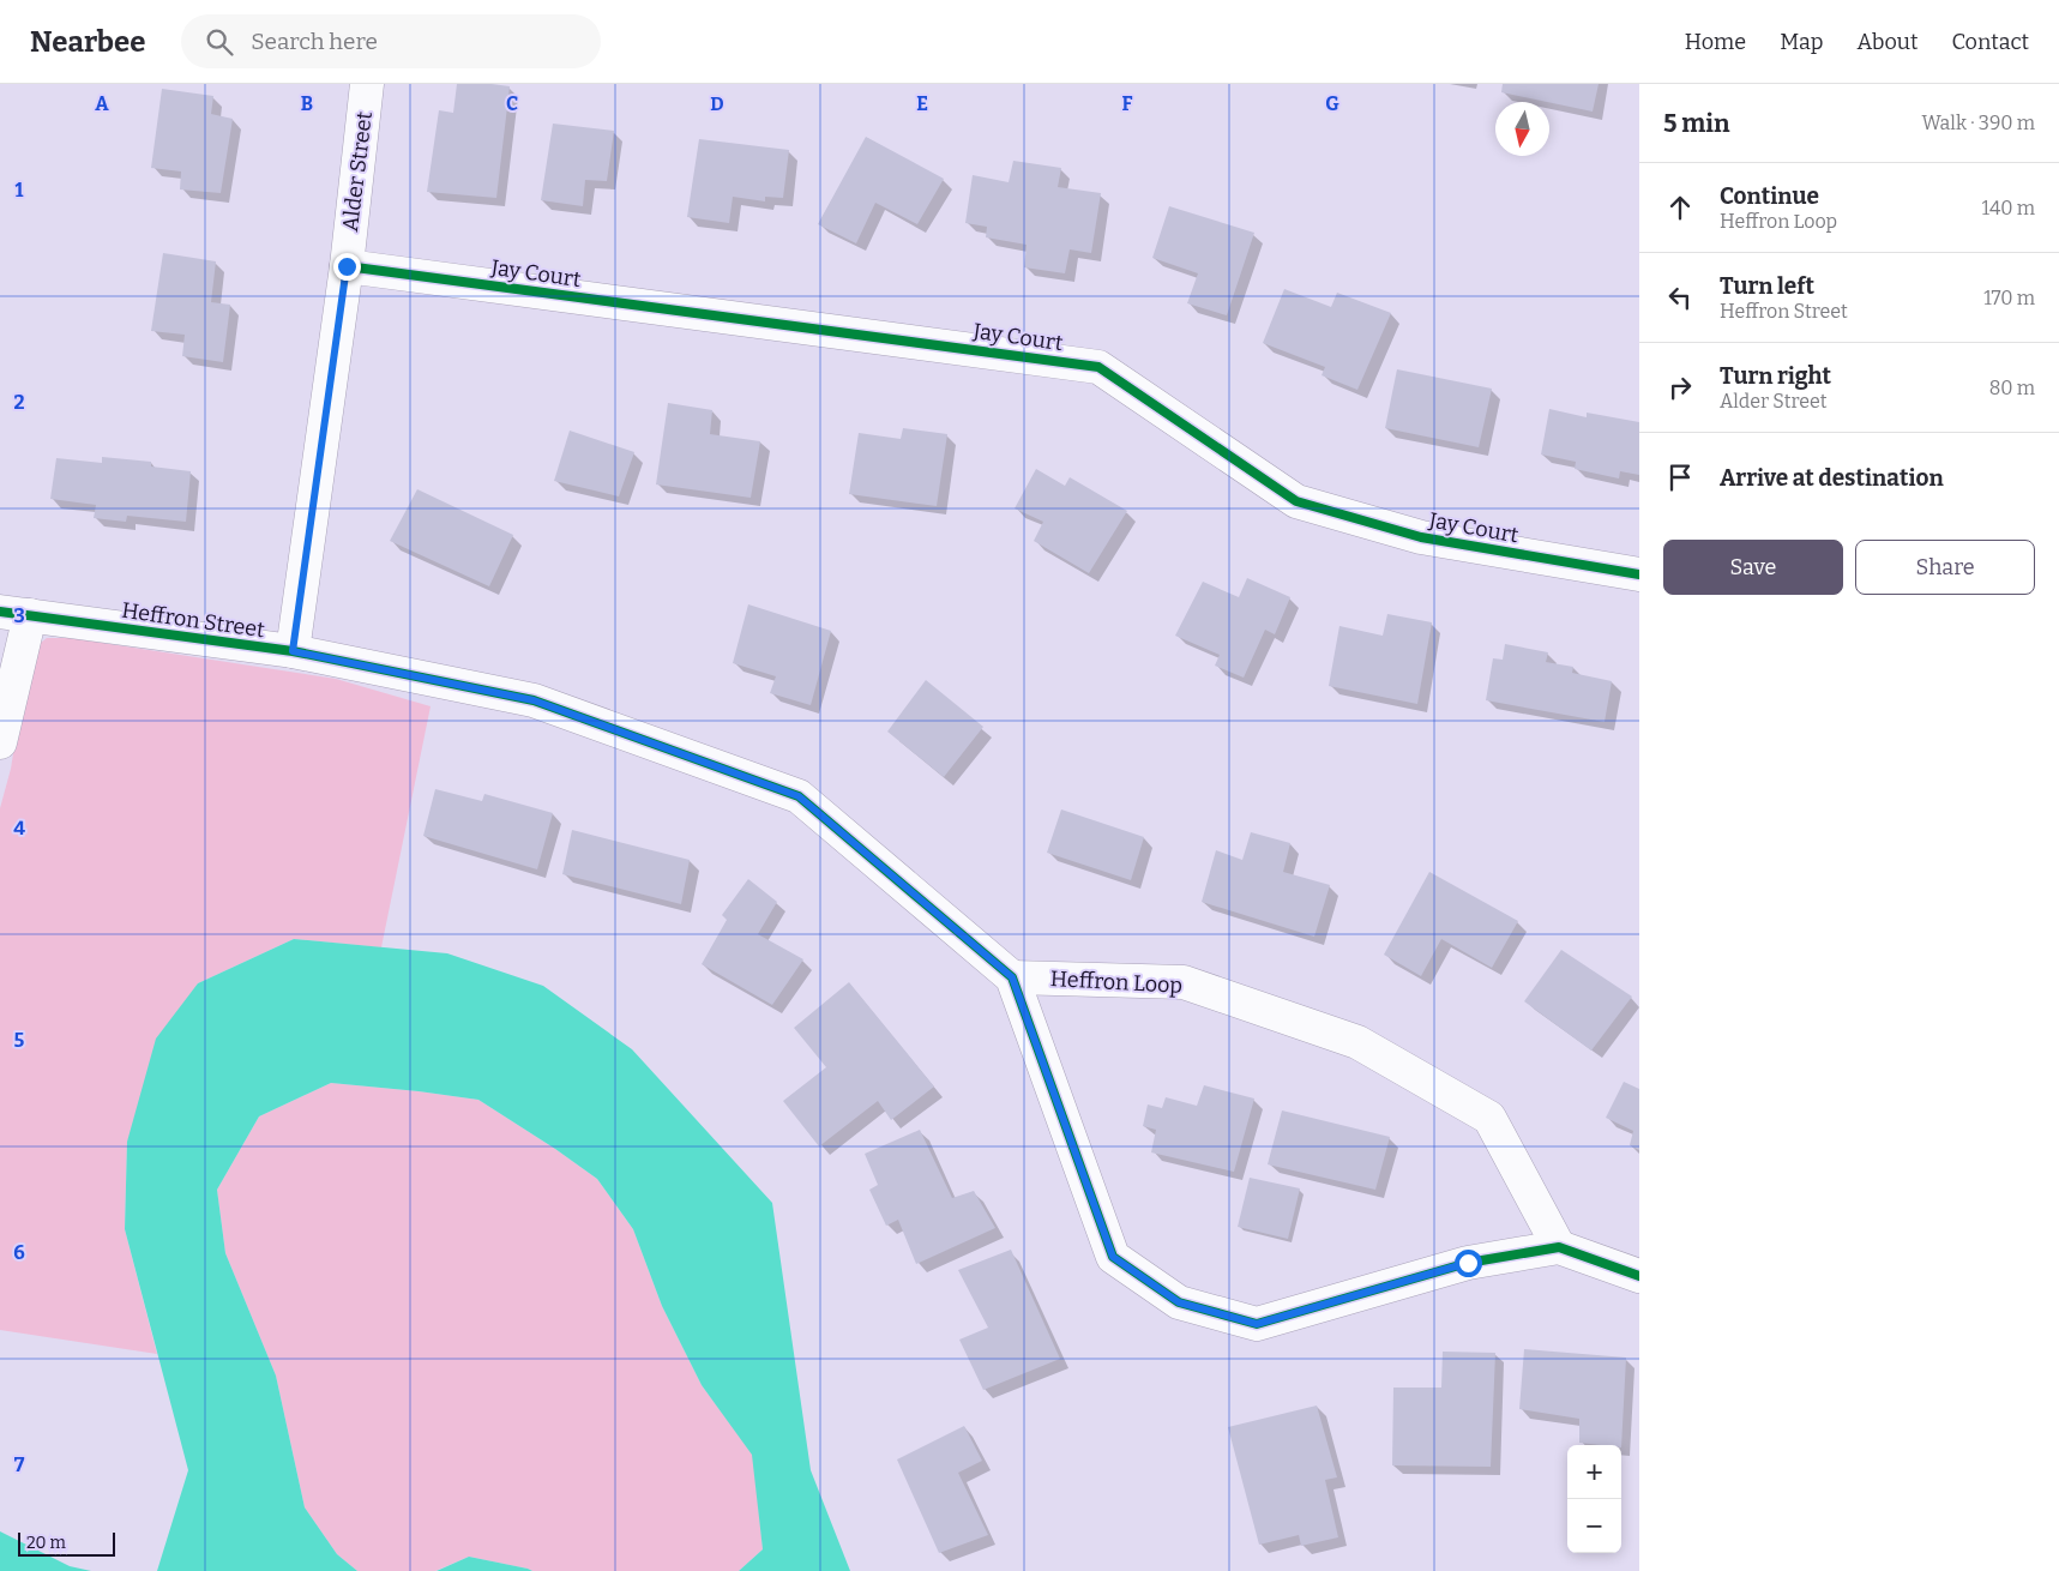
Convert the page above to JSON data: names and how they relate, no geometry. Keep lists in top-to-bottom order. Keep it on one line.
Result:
{"streets":{"street":["Alder Street","Jay Court","Heffron Street","Heffron Loop"]},"crossings":[["Alder Street","Jay Court"],["Alder Street","Heffron Street"],["Heffron Street","Heffron Loop"]],"scale_bar":"20 m","north":"bottom","page":{"header":"Nearbee","search":"Search here","nav":["Home","Map","About","Contact"],"heading":["5 min","Walk · 390 m"],"list":[["Continue","Heffron Loop","140 m"],["Turn left","Heffron Street","170 m"],["Turn right","Alder Street","80 m"],"Arrive at destination"],"buttons":["Save","Share"],"map_buttons":["+","−"],"scale":"20 m"},"grid":{"columns":["A","B","C","D","E","F","G"],"rows":["1","2","3","4","5","6","7"]}}
